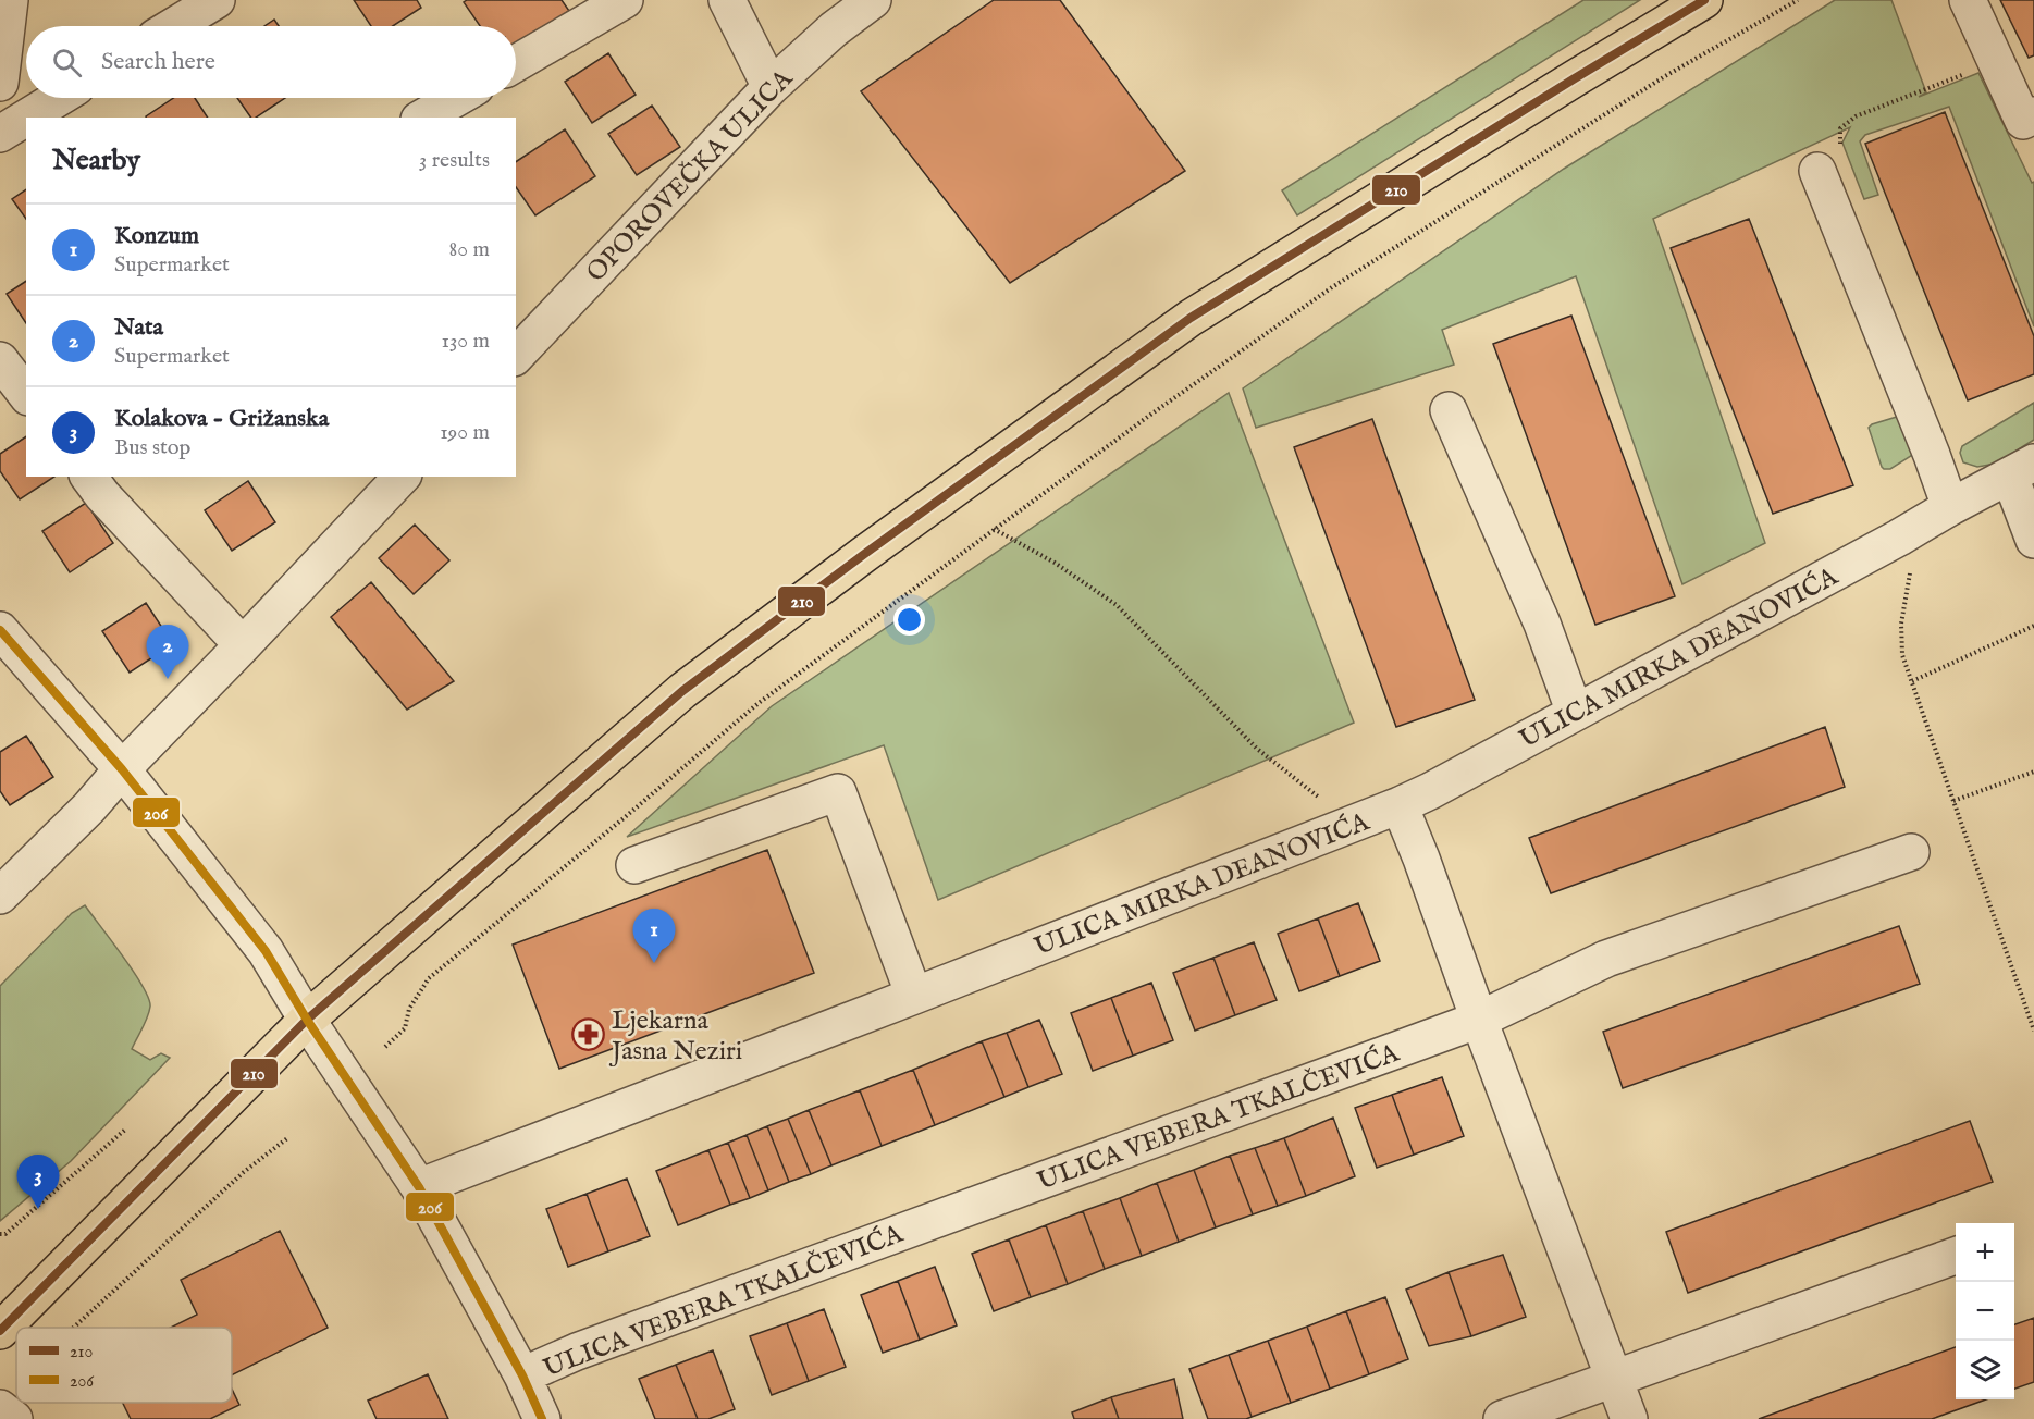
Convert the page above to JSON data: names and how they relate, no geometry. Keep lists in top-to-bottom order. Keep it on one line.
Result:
{"streets":{"street":["OPOROVEČKA ULICA","ULICA MIRKA DEANOVIĆA","ULICA VEBERA TKALČEVIĆA"]},"places":{"pharmacy":["Ljekarna Jasna Neziri"]},"lines":["transit line 210","transit line 206"],"legend":["210","206"],"page":{"search":"Search here","heading":["Nearby","3 results"],"list":[{"mark":"1","name":"Konzum","note":"Supermarket","value":"80 m"},{"mark":"2","name":"Nata","note":"Supermarket","value":"130 m"},{"mark":"3","name":"Kolakova - Grižanska","note":"Bus stop","value":"190 m"}],"pins":["2","1","3"],"map_buttons":["+","−"]}}
